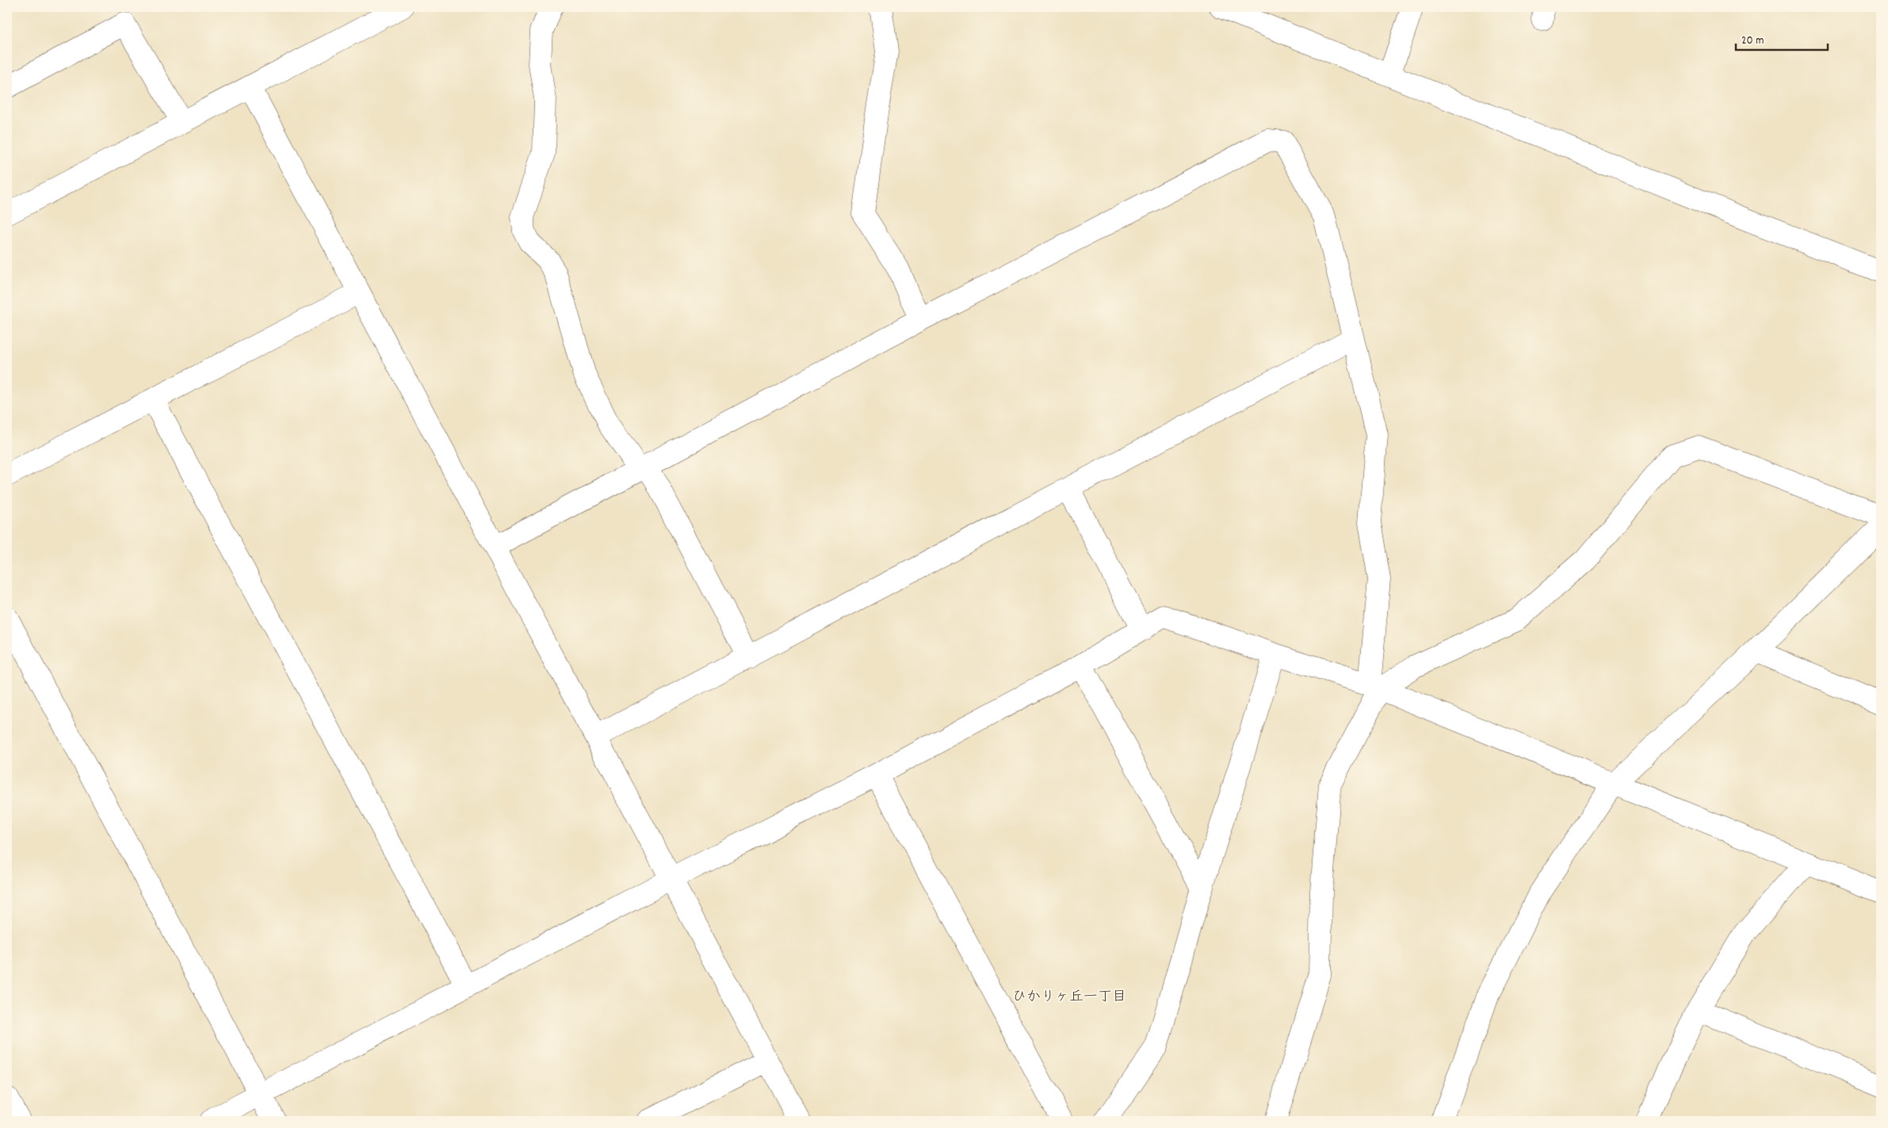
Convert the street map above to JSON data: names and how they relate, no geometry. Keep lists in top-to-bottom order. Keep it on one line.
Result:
{"districts":["ひかりヶ丘一丁目"],"scale_bar":"20 m"}
